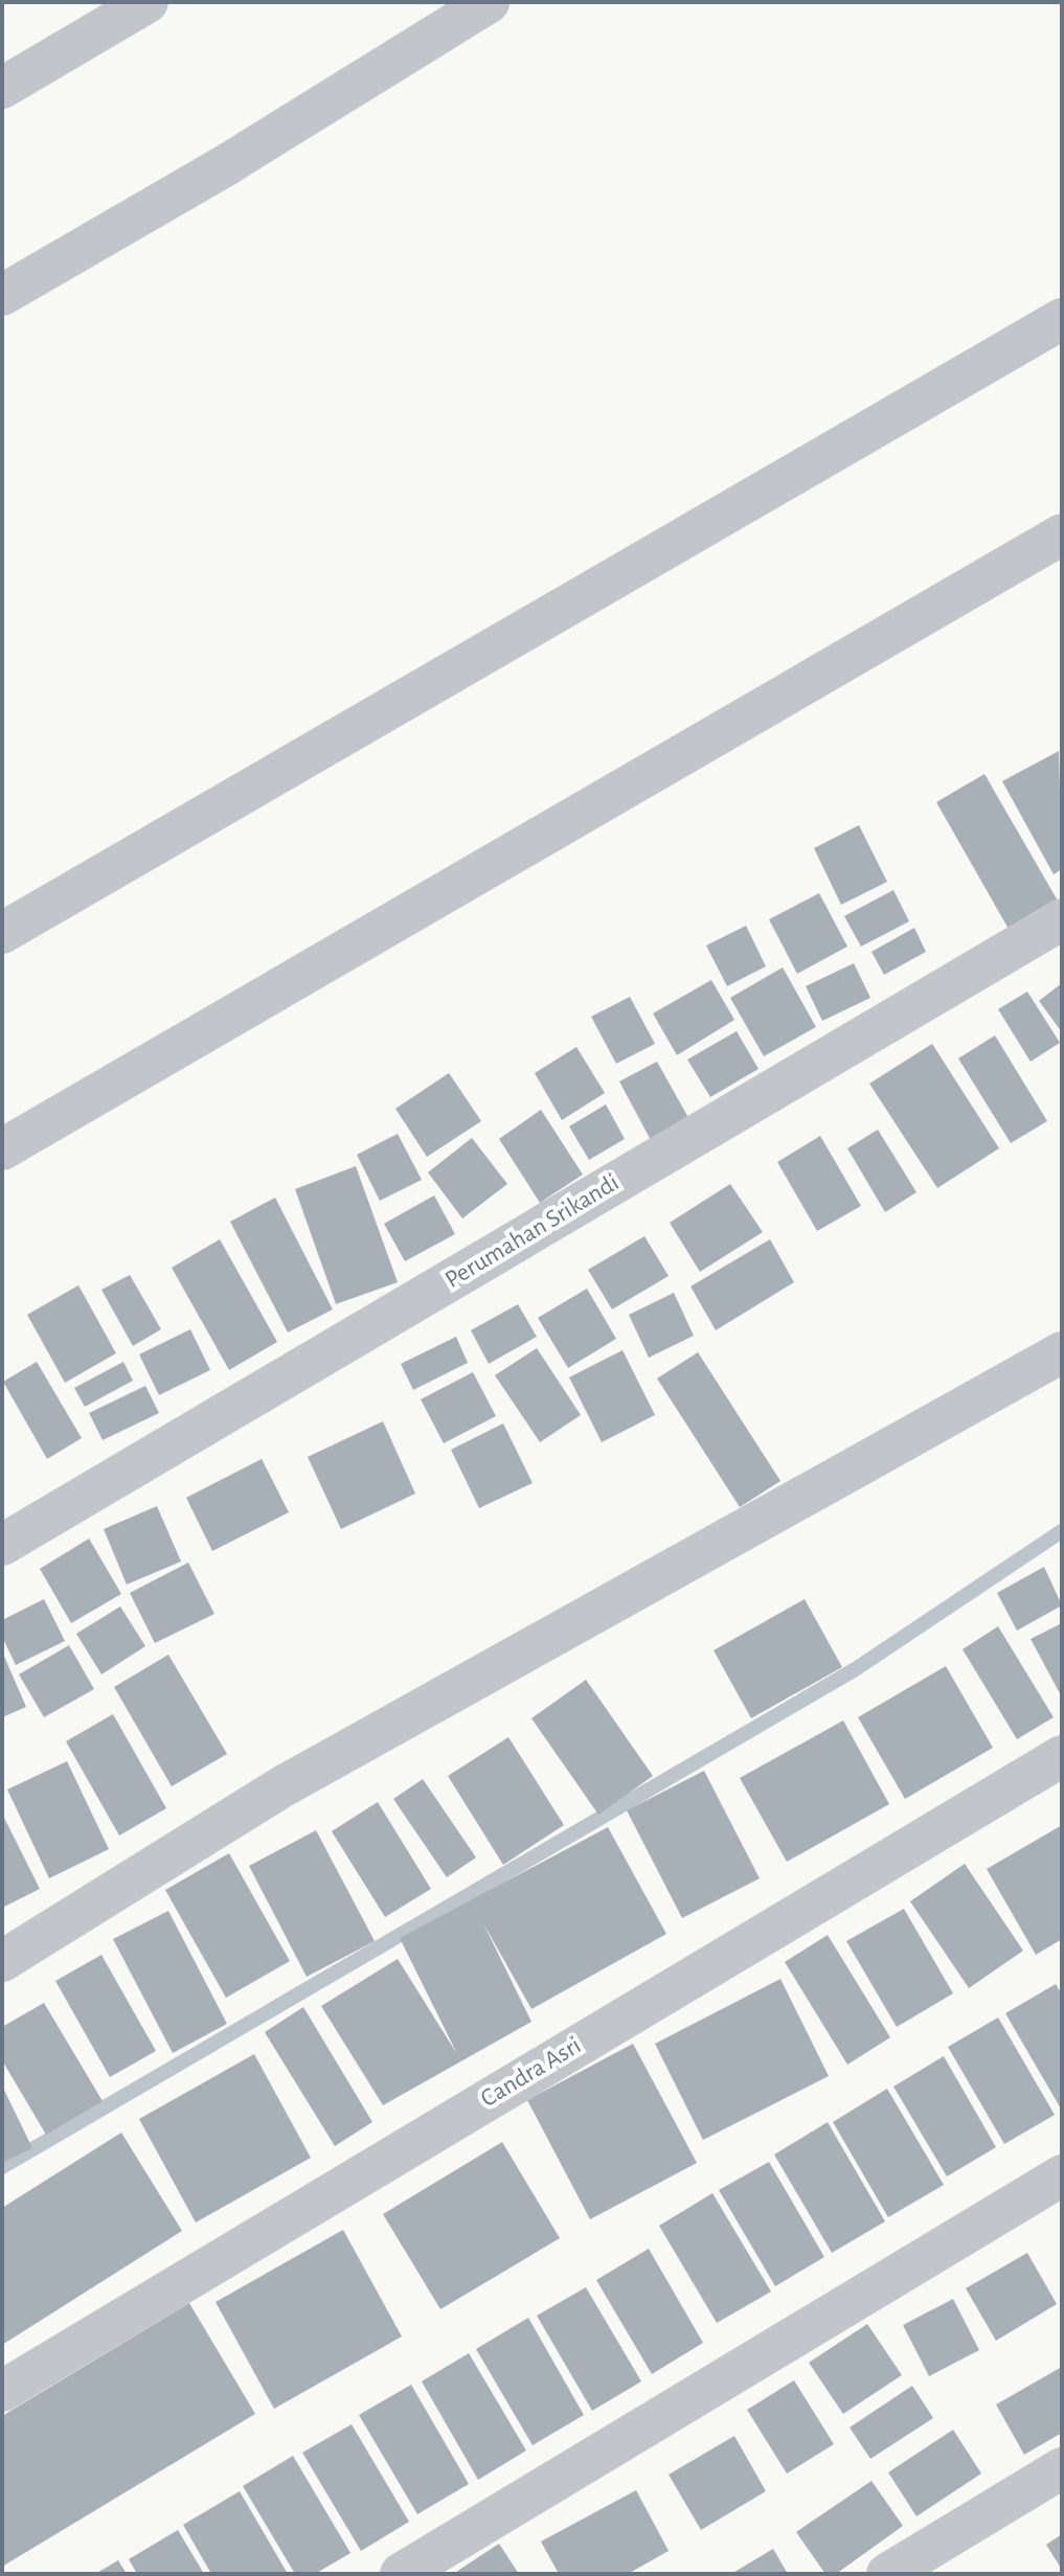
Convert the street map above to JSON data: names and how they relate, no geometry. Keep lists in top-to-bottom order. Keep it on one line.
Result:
{"streets":{"street":["Perumahan Srikandi","Candra Asri"]}}
